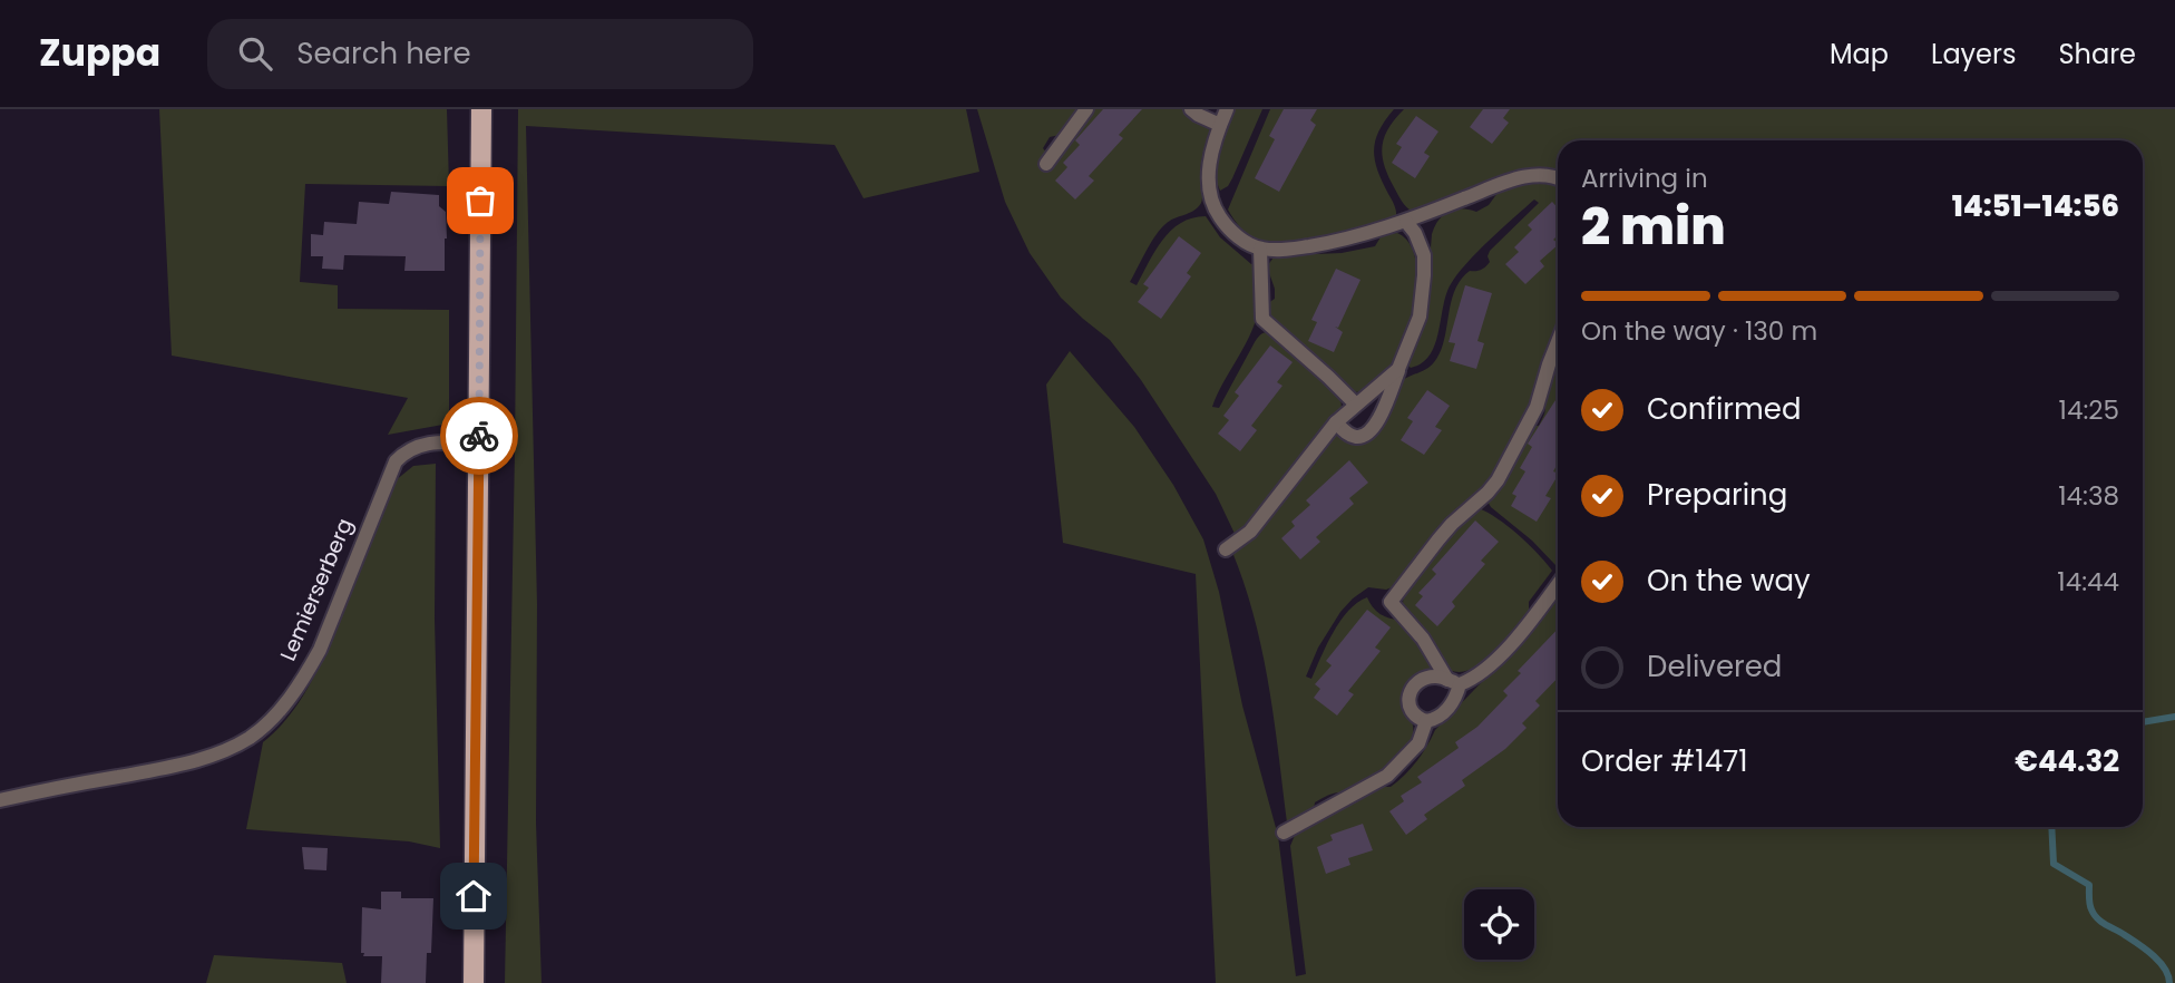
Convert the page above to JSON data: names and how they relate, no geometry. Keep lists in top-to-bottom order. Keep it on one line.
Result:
{"streets":{"lane":["Lemierserberg"]},"page":{"header":"Zuppa","search":"Search here","nav":["Map","Layers","Share"],"heading":["2 min","Arriving in","14:51–14:56"],"panel":["Order #1471","€44.32"],"bar":"On the way · 130 m","list":[["Confirmed","14:25"],["Preparing","14:38"],["On the way","14:44"],"Delivered"]}}
